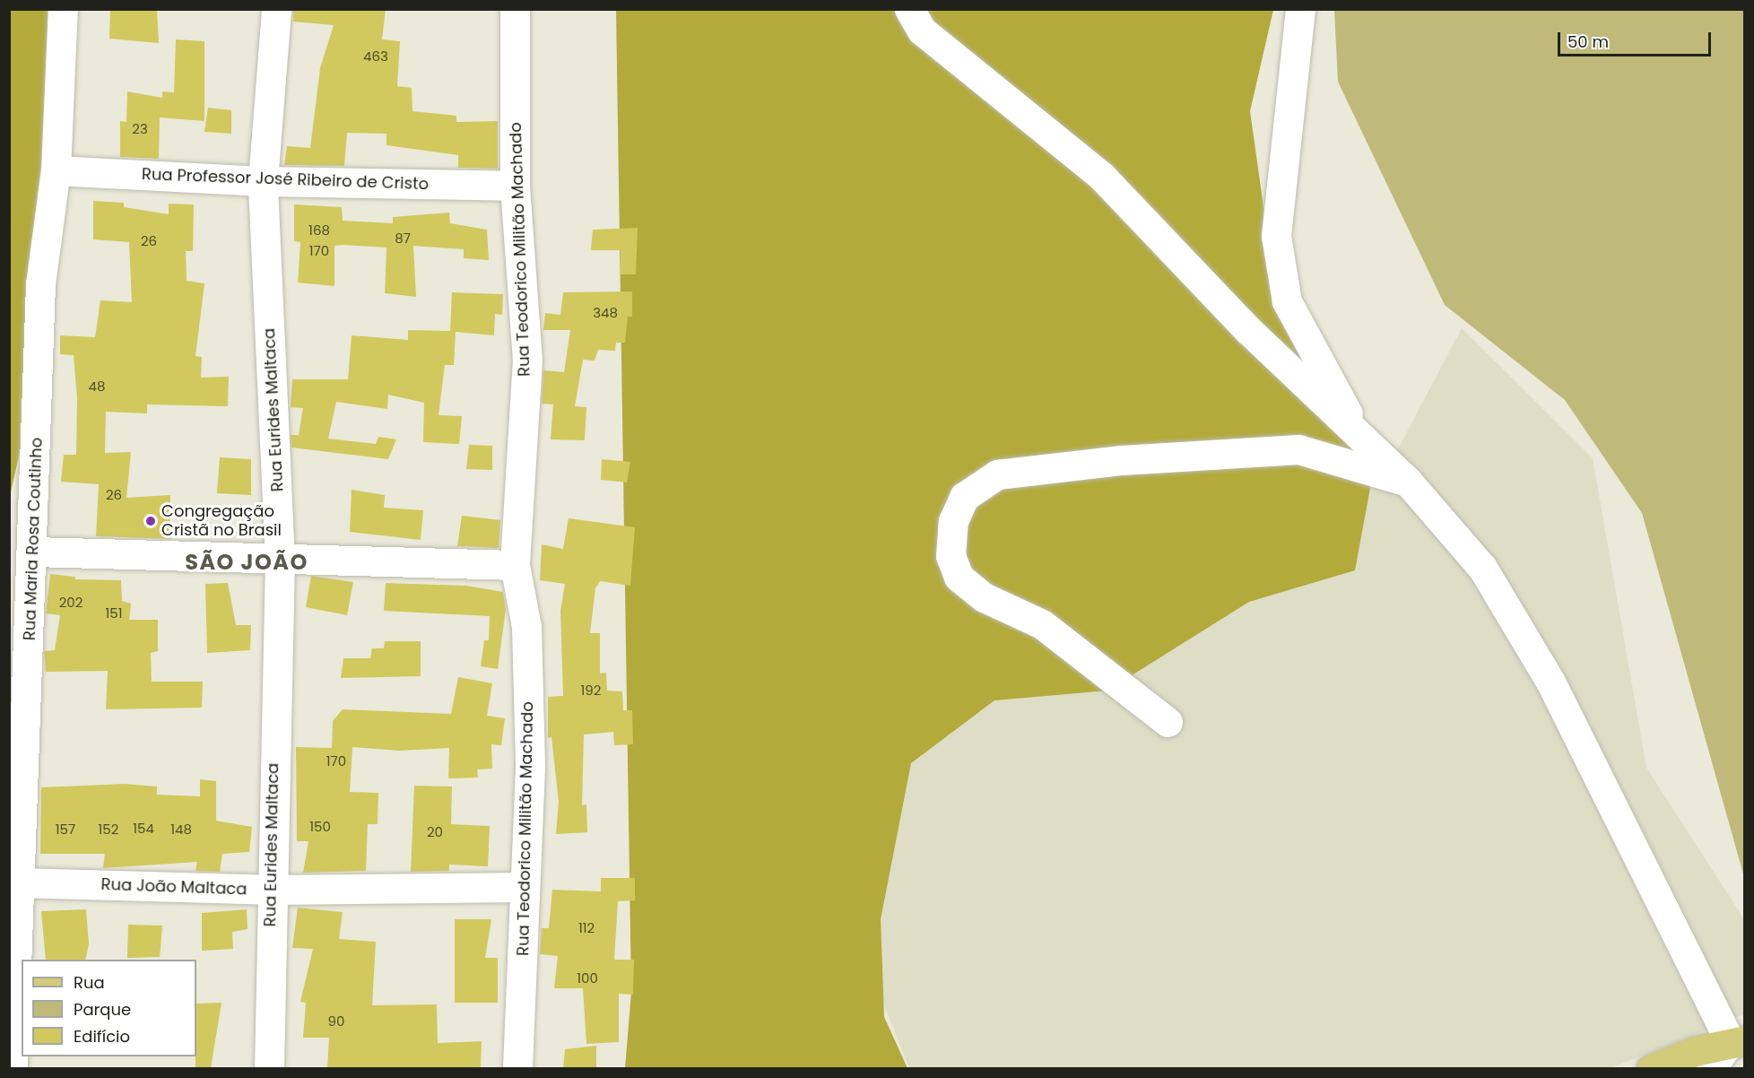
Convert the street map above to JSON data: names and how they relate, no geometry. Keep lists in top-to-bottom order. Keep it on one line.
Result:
{"streets":{"street":["Rua Professor José Ribeiro de Cristo","Rua Teodorico Militão Machado","Rua Eurides Maltaca","Rua Maria Rosa Coutinho","Rua João Maltaca"]},"crossings":[["Rua Professor José Ribeiro de Cristo","Rua Teodorico Militão Machado"],["Rua Professor José Ribeiro de Cristo","Rua Eurides Maltaca"],["Rua Professor José Ribeiro de Cristo","Rua Maria Rosa Coutinho"],["Rua Teodorico Militão Machado","Rua João Maltaca"],["Rua Eurides Maltaca","Rua João Maltaca"],["Rua Maria Rosa Coutinho","Rua João Maltaca"]],"districts":["SÃO JOÃO"],"places":["Congregação Cristã no Brasil"],"house_numbers":["463","23","168","87","26","170","348","48","26","202","151","192","170","150","154","157","152","148","20","112","100","90"],"legend":["Rua","Parque","Edifício"],"scale_bar":"50 m"}
